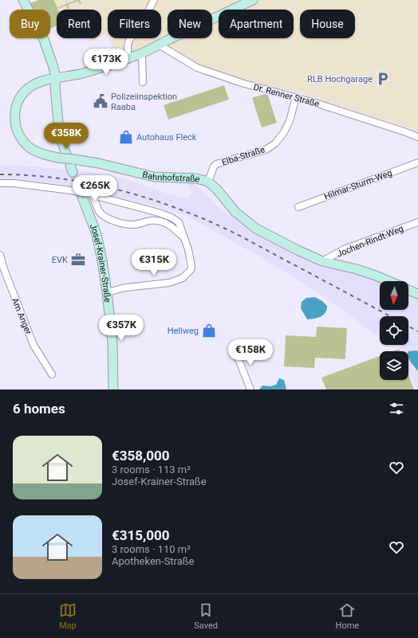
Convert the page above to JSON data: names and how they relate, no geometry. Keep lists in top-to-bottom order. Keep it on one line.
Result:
{"streets":{"main road":["Bahnhofstraße","Josef-Krainer-Straße"],"street":["Dr. Renner Straße","Elba-Straße","Hilmar-Sturm-Weg","Jochen-Rindt-Weg","Am Anger"]},"crossings":[["Dr. Renner Straße","Elba-Straße"],["Dr. Renner Straße","Bahnhofstraße"],["Elba-Straße","Bahnhofstraße"],["Bahnhofstraße","Jochen-Rindt-Weg"]],"places":{"parking":["RLB Hochgarage"],"public building":["Polizeiinspektion Raaba"],"shop":["Autohaus Fleck","Hellweg"],"office":["EVK"]},"north":"bottom","page":{"chip":["Buy","Rent","Filters","New","Apartment","House"],"price":["€173K","€358K","€265K","€315K","€357K","€158K"],"heading":"6 homes","list":[{"name":"€358,000","note":"3 rooms · 113 m² · Josef-Krainer-Straße"},{"name":"€315,000","note":"3 rooms · 110 m² · Apotheken-Straße"}],"tabs":["Map","Saved","Home"]}}
